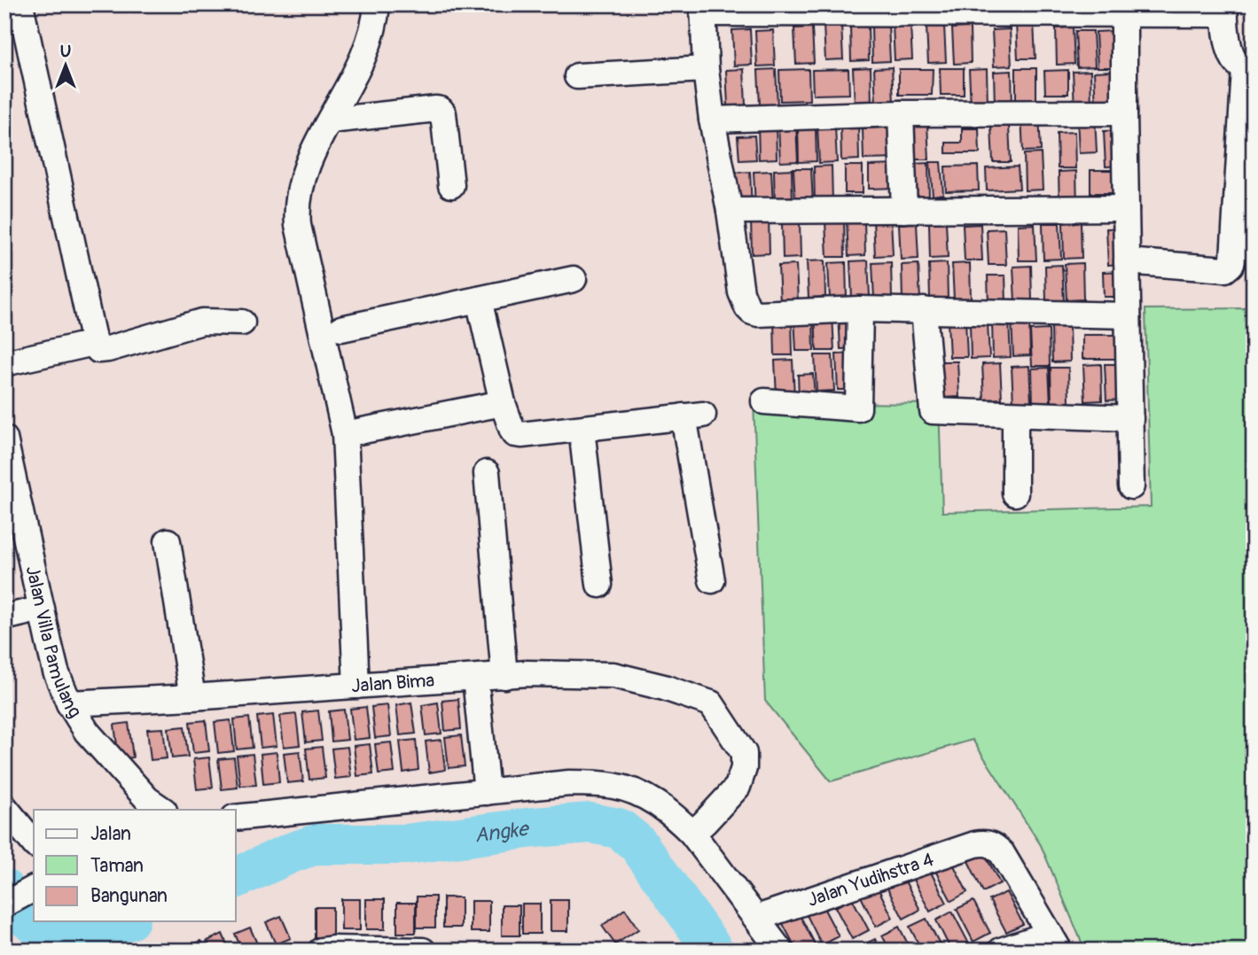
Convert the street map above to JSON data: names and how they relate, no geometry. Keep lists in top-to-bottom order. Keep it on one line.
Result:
{"streets":{"street":["Jalan Villa Pamulang","Jalan Bima","Jalan Yudihstra 4"]},"crossings":[["Jalan Villa Pamulang","Jalan Bima"]],"water":["Angke"],"legend":["Jalan","Taman","Bangunan"],"north":"top"}
